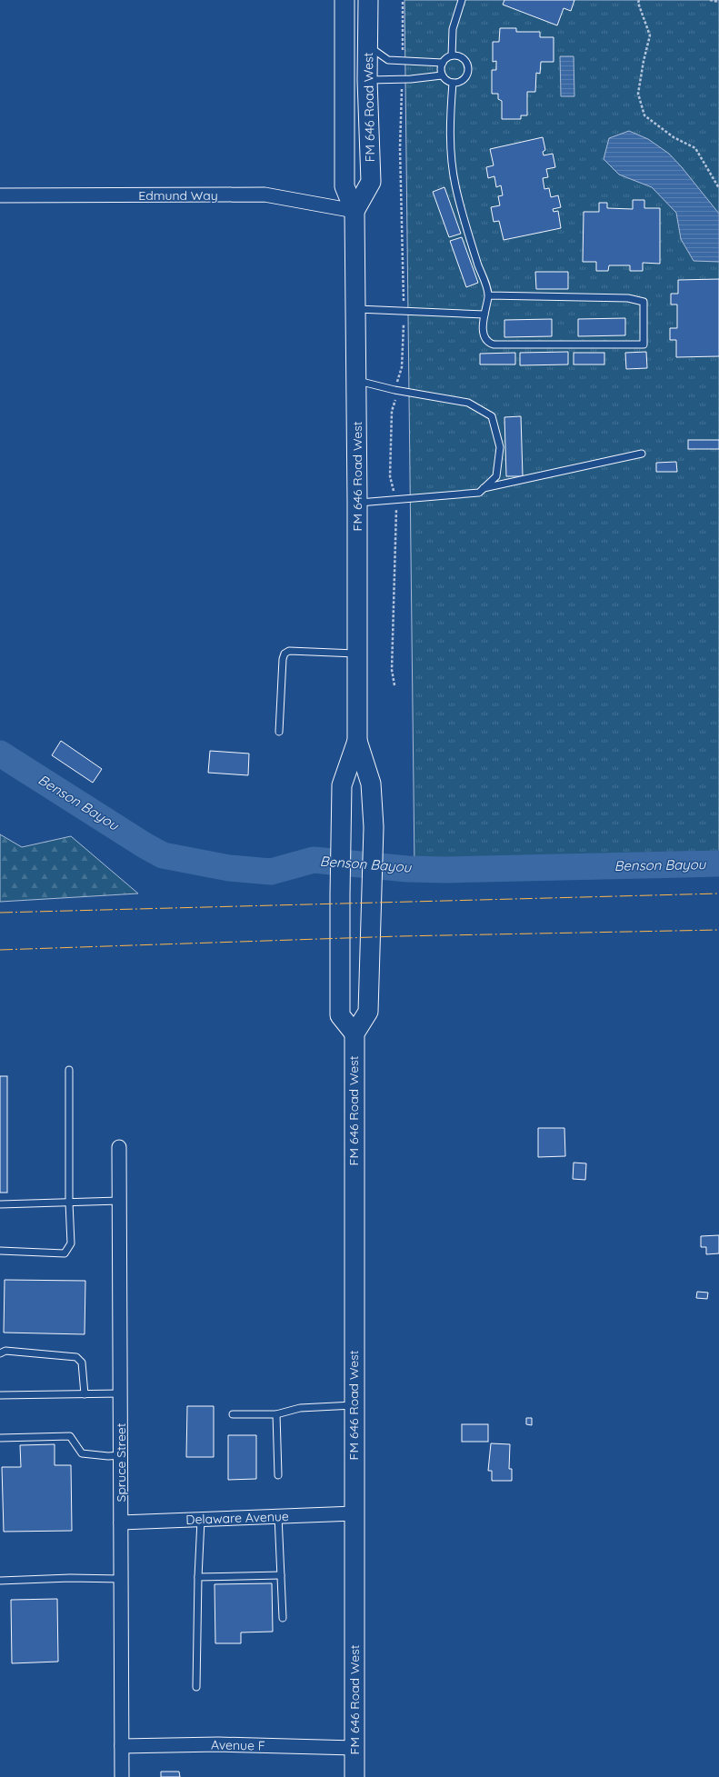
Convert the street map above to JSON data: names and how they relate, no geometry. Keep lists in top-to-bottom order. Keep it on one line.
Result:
{"streets":{"main road":["FM 646 Road West"],"street":["Edmund Way","Spruce Street","Delaware Avenue","Avenue F"]},"crossings":[["FM 646 Road West","Edmund Way"],["FM 646 Road West","Delaware Avenue"],["FM 646 Road West","Avenue F"],["Spruce Street","Delaware Avenue"],["Spruce Street","Avenue F"]],"water":["Benson Bayou"]}
